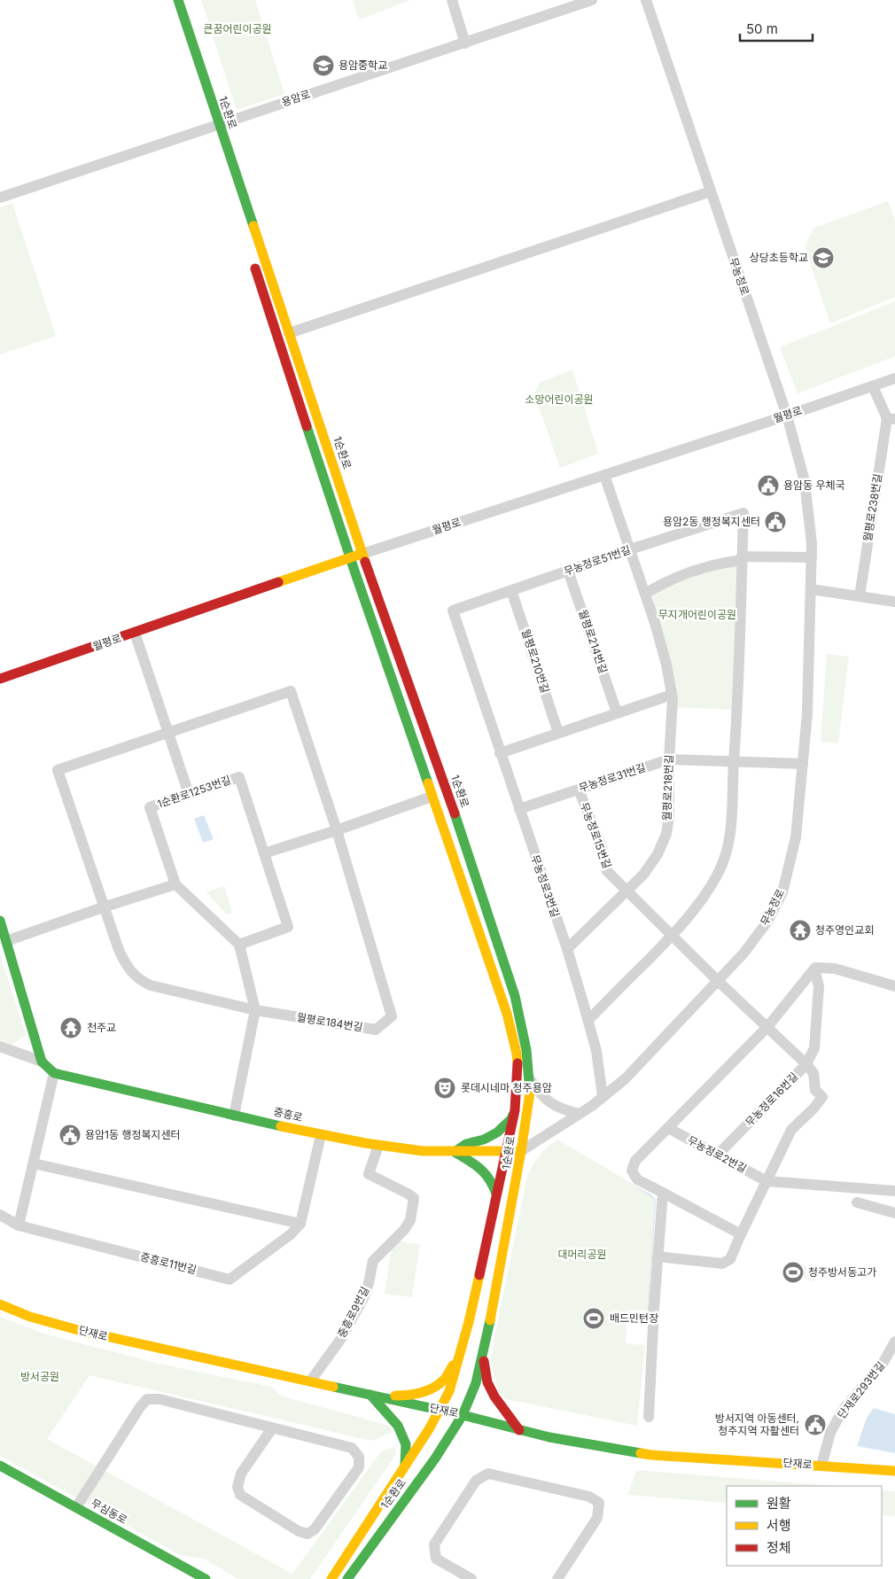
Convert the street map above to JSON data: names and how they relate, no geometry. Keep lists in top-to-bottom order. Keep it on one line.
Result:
{"streets":{"street":["용암로","1순환로","무농정로","월평로","월평로238번길","무농정로51번길","월평로214번길","월평로210번길","무농정로31번길","월평로218번길","1순환로1253번길","무농정로15번길","무농정로3번길","월평로184번길","무농정로16번길","중흥로","무농정로2번길","중흥로11번길","중흥로9번길","단재로","단재로293번길","무심동로"]},"crossings":[["용암로","1순환로"],["1순환로","무농정로"],["1순환로","월평로"],["1순환로","중흥로"],["1순환로","단재로"],["무농정로","월평로"],["무농정로","무농정로31번길"],["무농정로","무농정로15번길"],["무농정로","무농정로3번길"],["무농정로","무농정로16번길"],["무농정로","중흥로"],["월평로","월평로238번길"],["월평로","월평로218번길"],["무농정로51번길","월평로214번길"],["무농정로51번길","월평로210번길"],["무농정로51번길","월평로218번길"],["무농정로51번길","무농정로3번길"],["무농정로31번길","월평로218번길"],["무농정로31번길","무농정로15번길"],["무농정로31번길","무농정로3번길"],["월평로218번길","무농정로15번길"],["월평로218번길","무농정로3번길"],["무농정로15번길","무농정로16번길"],["무농정로16번길","무농정로2번길"],["중흥로","중흥로9번길"],["중흥로9번길","단재로"],["단재로","단재로293번길"]],"parks":["큰꿈어린이공원","소망어린이공원","무지개어린이공원","대머리공원","방서공원"],"places":{"school or university":["용암중학교","상당초등학교"],"public building":["용암동 우체국","용암2동 행정복지센터","용암1동 행정복지센터","방서지역 아동센터, 청주지역 자활센터"],"temple":["청주영인교회","천주교"],"theatre":["롯데시네마 청주용암"],"sports":["청주방서동고가","배드민턴장"]},"legend":["원활","서행","정체"],"scale_bar":"50 m"}
